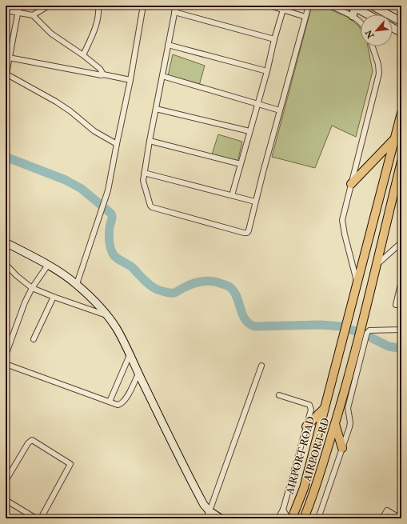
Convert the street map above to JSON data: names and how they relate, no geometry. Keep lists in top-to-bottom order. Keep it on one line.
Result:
{"streets":{"main road":["AIRPORT RD","AIRPORT ROAD"]},"north":"bottom left"}
